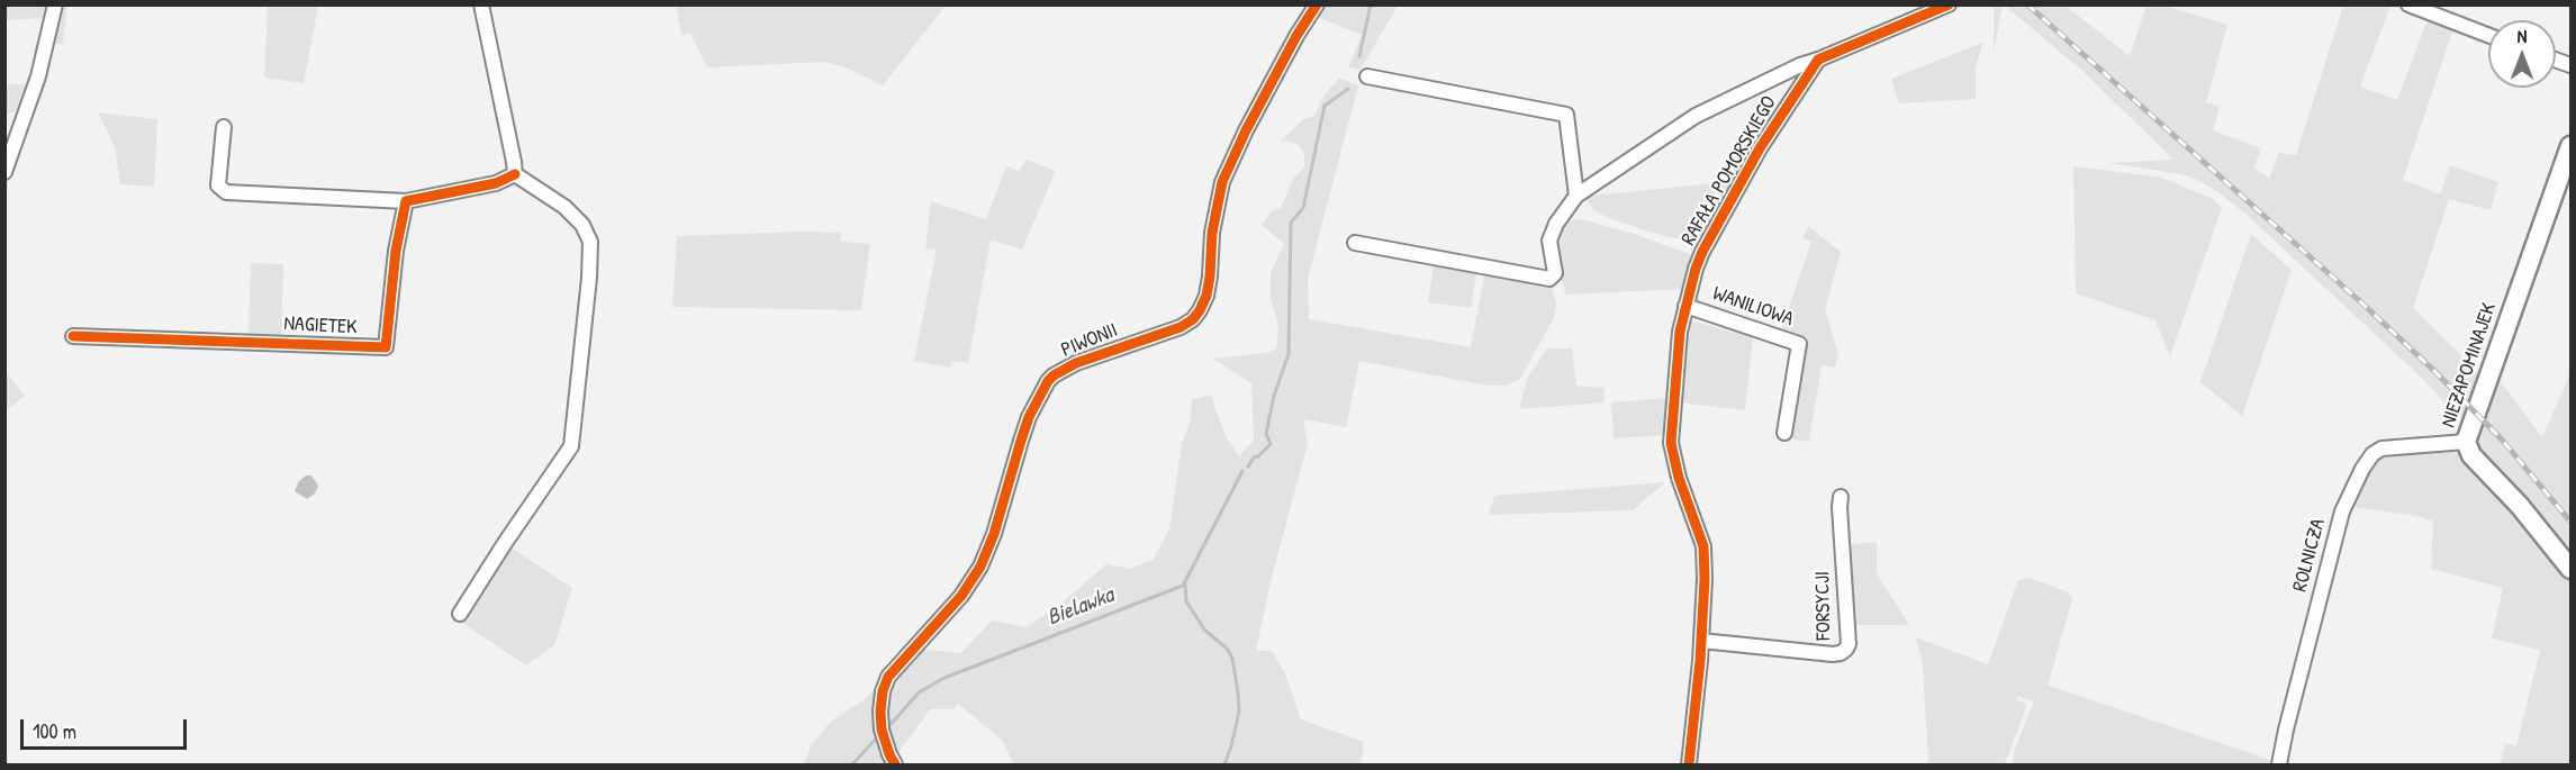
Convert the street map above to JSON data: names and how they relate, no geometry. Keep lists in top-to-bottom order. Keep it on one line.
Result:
{"streets":{"street":["RAFAŁA POMORSKIEGO","WANILIOWA","NAGIETEK","PIWONII","NIEZAPOMINAJEK","ROLNICZA","FORSYCJI"]},"crossings":[["RAFAŁA POMORSKIEGO","WANILIOWA"],["RAFAŁA POMORSKIEGO","FORSYCJI"],["NIEZAPOMINAJEK","ROLNICZA"]],"water":["Bielawka"],"scale_bar":"100 m","north":"top"}
